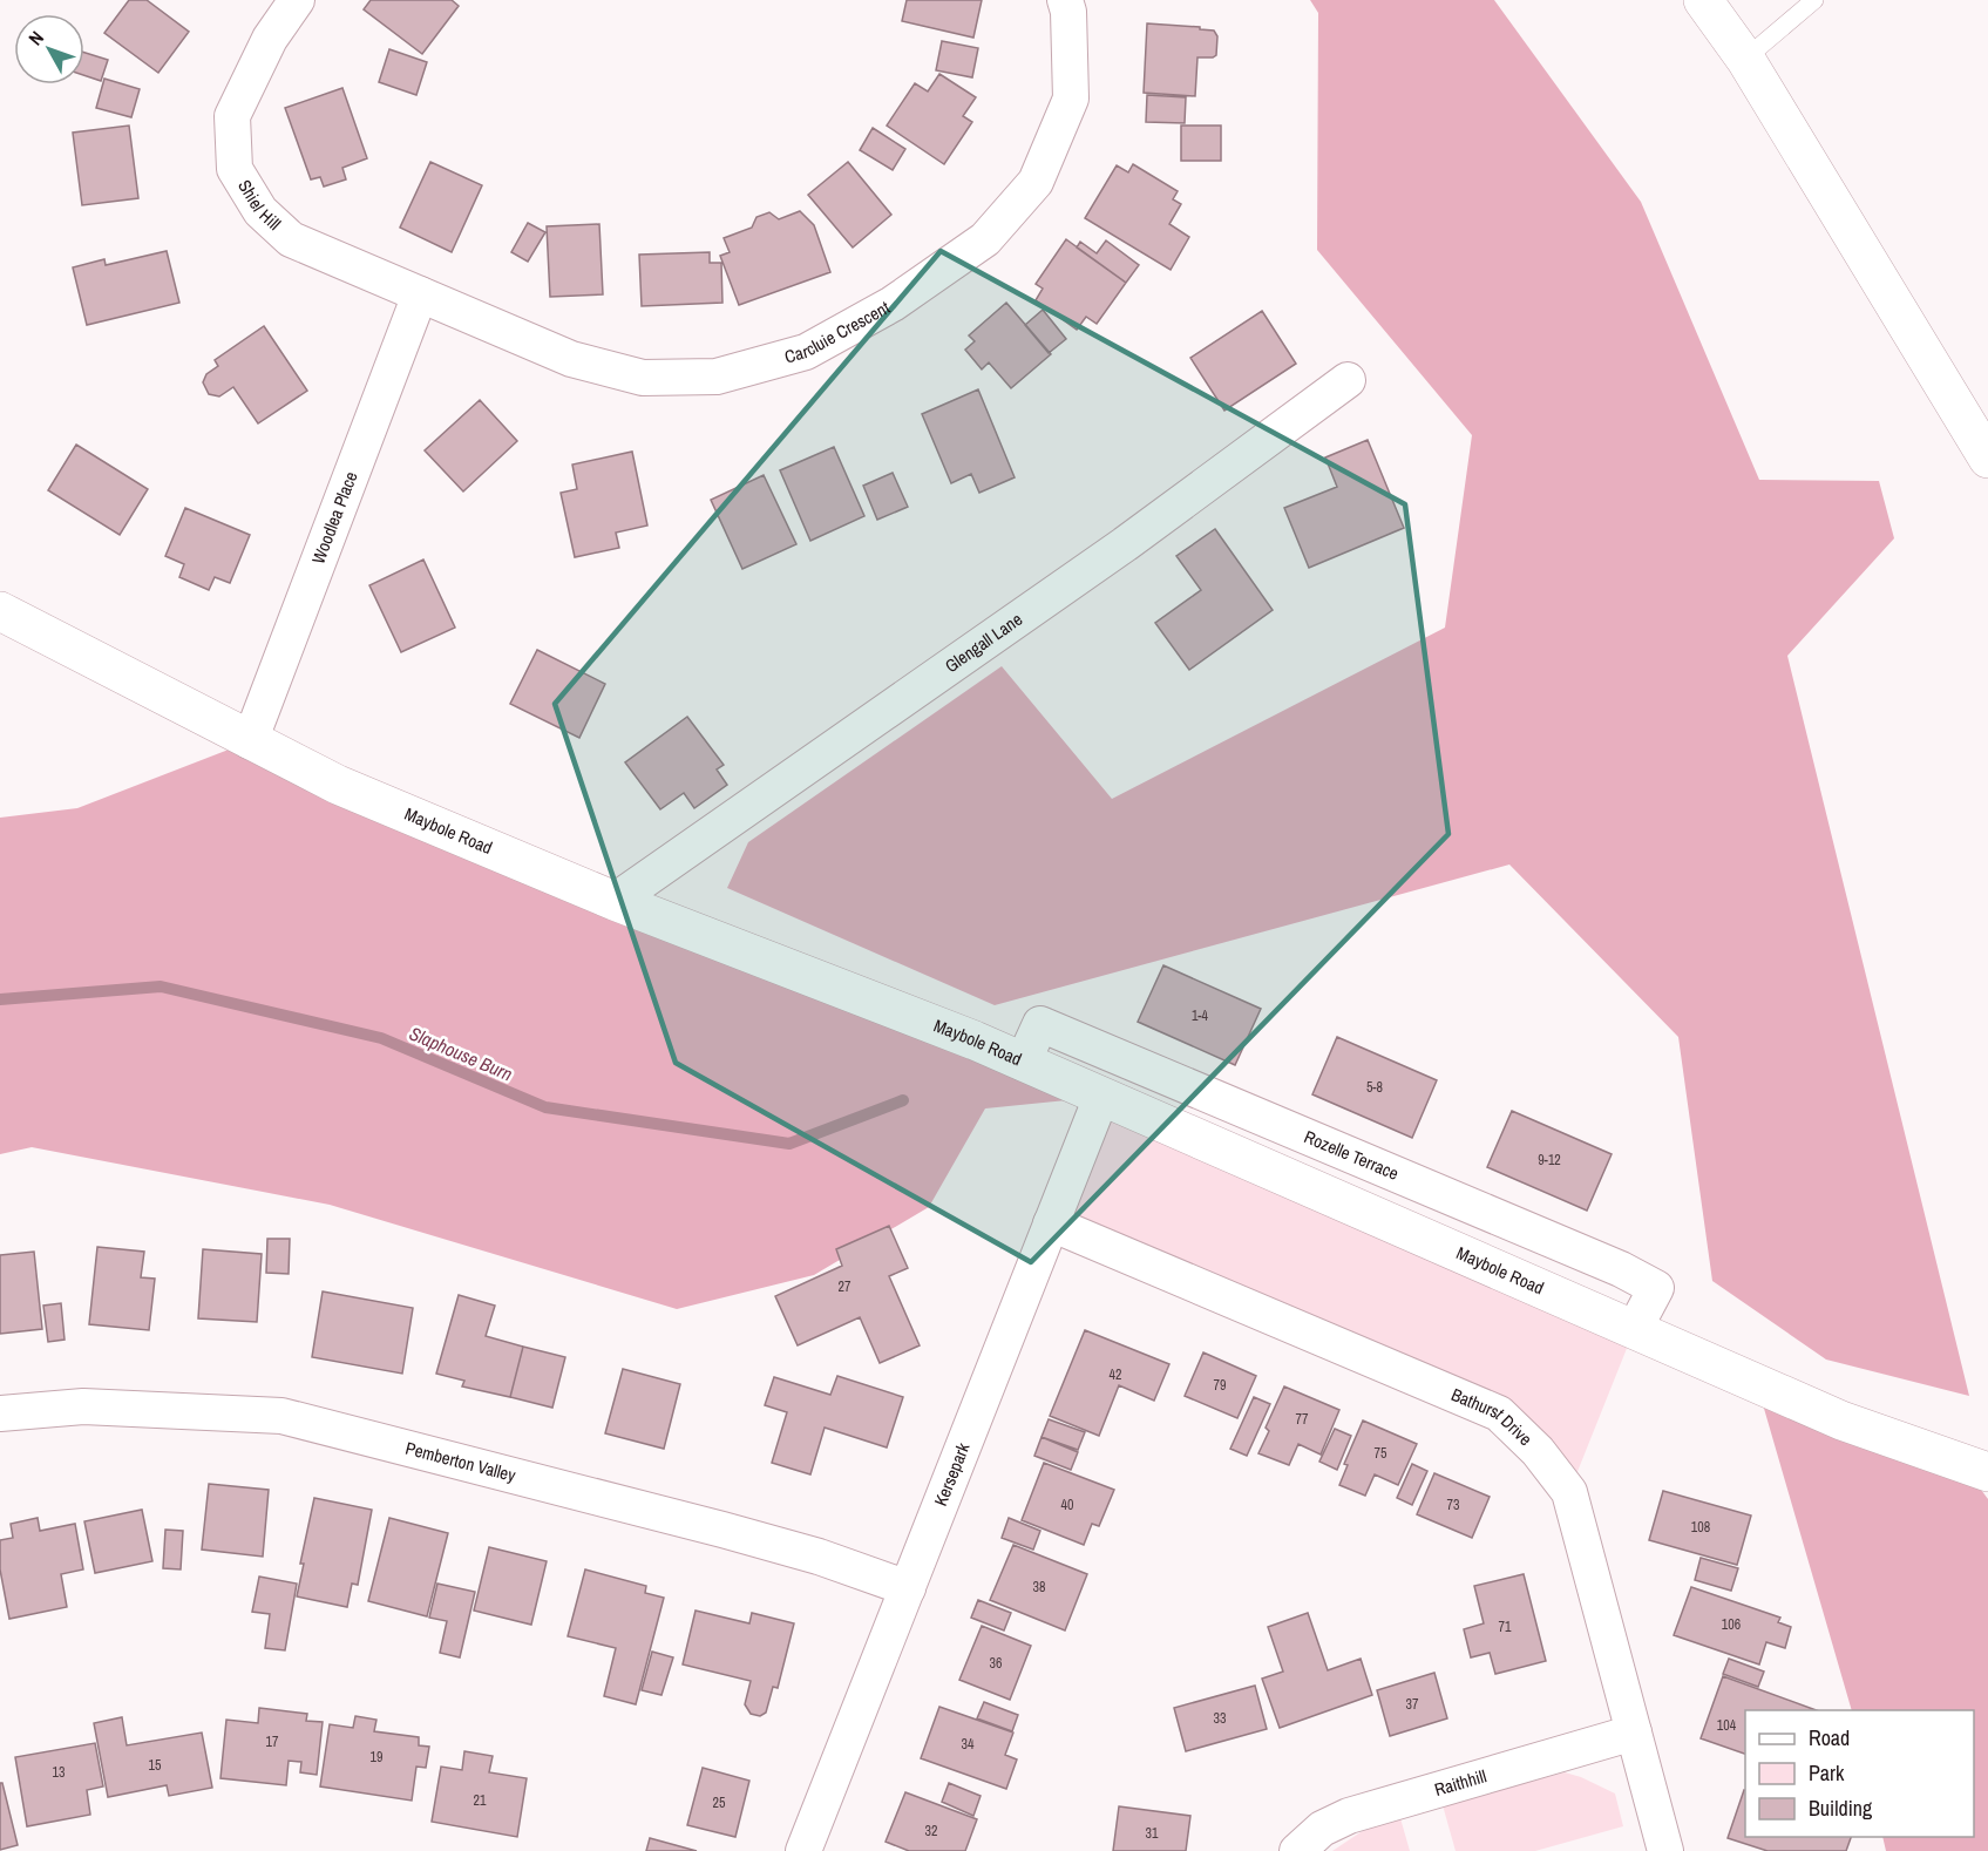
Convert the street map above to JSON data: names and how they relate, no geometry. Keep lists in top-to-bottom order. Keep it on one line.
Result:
{"streets":{"main road":["Maybole Road"],"street":["Shiel Hill","Carcluie Crescent","Woodlea Place","Glengall Lane","Rozelle Terrace","Bathurst Drive","Pemberton Valley","Kersepark","Raithhill"]},"crossings":[["Shiel Hill","Carcluie Crescent"],["Shiel Hill","Woodlea Place"],["Carcluie Crescent","Woodlea Place"],["Woodlea Place","Maybole Road"],["Glengall Lane","Maybole Road"],["Maybole Road","Rozelle Terrace"],["Maybole Road","Kersepark"],["Bathurst Drive","Kersepark"],["Bathurst Drive","Raithhill"],["Pemberton Valley","Kersepark"]],"water":["Slaphouse Burn"],"house_numbers":["1-4","5-8","9-12","27","42","79","77","75","40","73","108","38","106","71","36","37","33","104","17","34","19","15","13","21","25","32","31"],"legend":["Road","Park","Building"],"north":"top left"}
